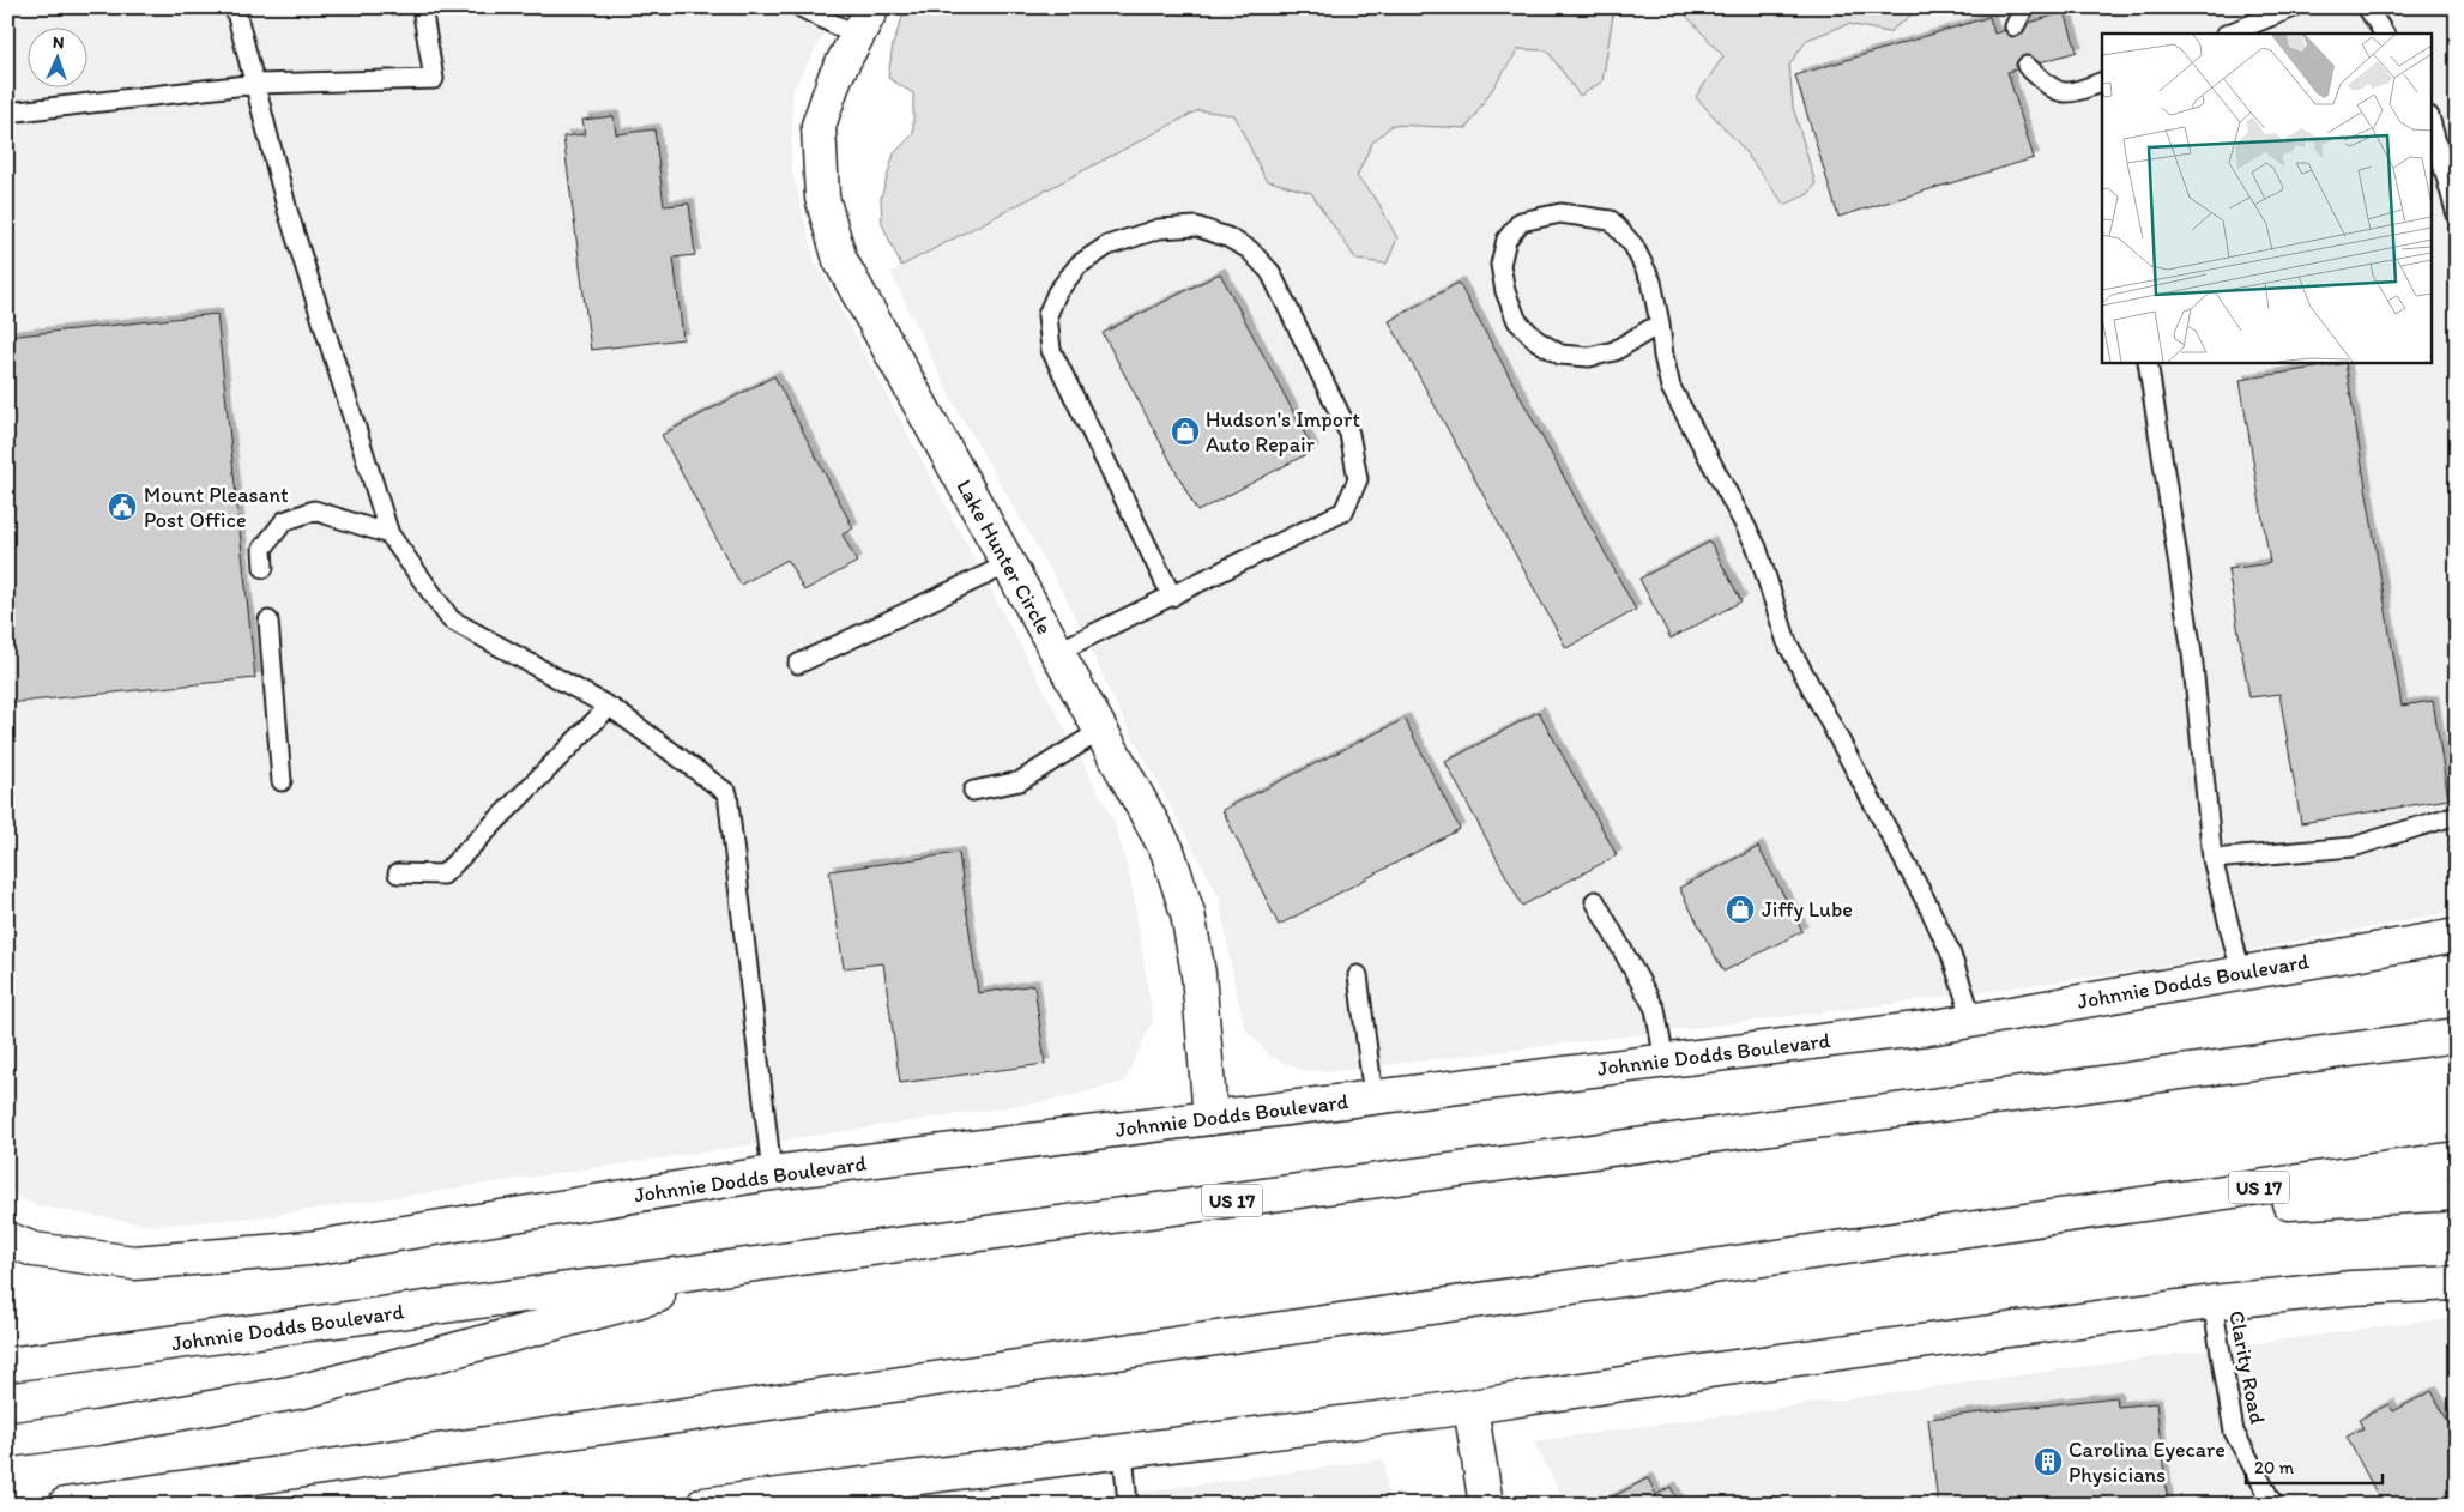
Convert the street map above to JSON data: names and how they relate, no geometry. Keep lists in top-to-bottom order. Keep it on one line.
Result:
{"streets":{"main road":["Lake Hunter Circle","Johnnie Dodds Boulevard","US 17"],"lane":["Clarity Road"]},"crossings":[["Lake Hunter Circle","Johnnie Dodds Boulevard"]],"places":{"shop":["Hudson's Import Auto Repair","Jiffy Lube"],"public building":["Mount Pleasant Post Office"],"building":["Carolina Eyecare Physicians"]},"scale_bar":"20 m","north":"top"}
